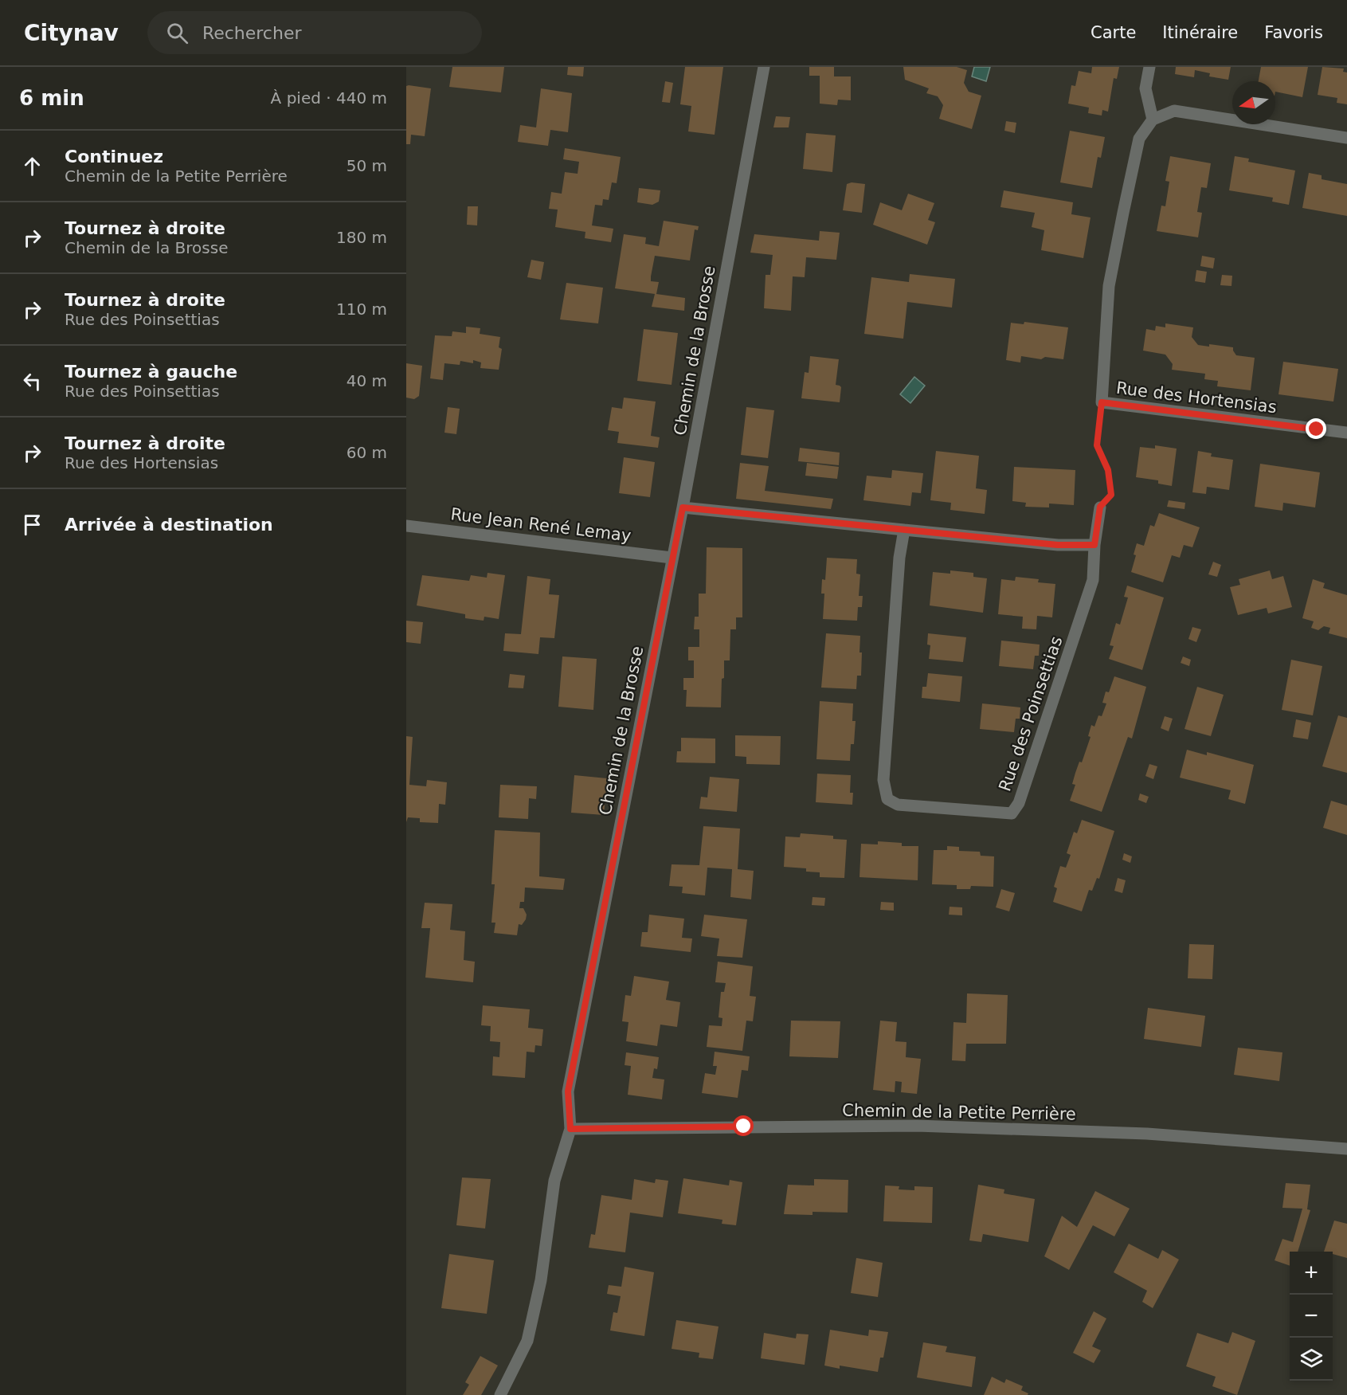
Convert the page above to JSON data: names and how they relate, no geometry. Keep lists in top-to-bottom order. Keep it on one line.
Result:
{"streets":{"street":["Chemin de la Brosse","Rue des Hortensias","Rue Jean René Lemay","Rue des Poinsettias","Chemin de la Petite Perrière"]},"crossings":[["Chemin de la Brosse","Rue Jean René Lemay"],["Chemin de la Brosse","Chemin de la Petite Perrière"]],"north":"left","page":{"header":"Citynav","search":"Rechercher","nav":["Carte","Itinéraire","Favoris"],"heading":["6 min","À pied · 440 m"],"list":[["Continuez","Chemin de la Petite Perrière","50 m"],["Tournez à droite","Chemin de la Brosse","180 m"],["Tournez à droite","Rue des Poinsettias","110 m"],["Tournez à gauche","Rue des Poinsettias","40 m"],["Tournez à droite","Rue des Hortensias","60 m"],"Arrivée à destination"],"map_buttons":["+","−"]}}
